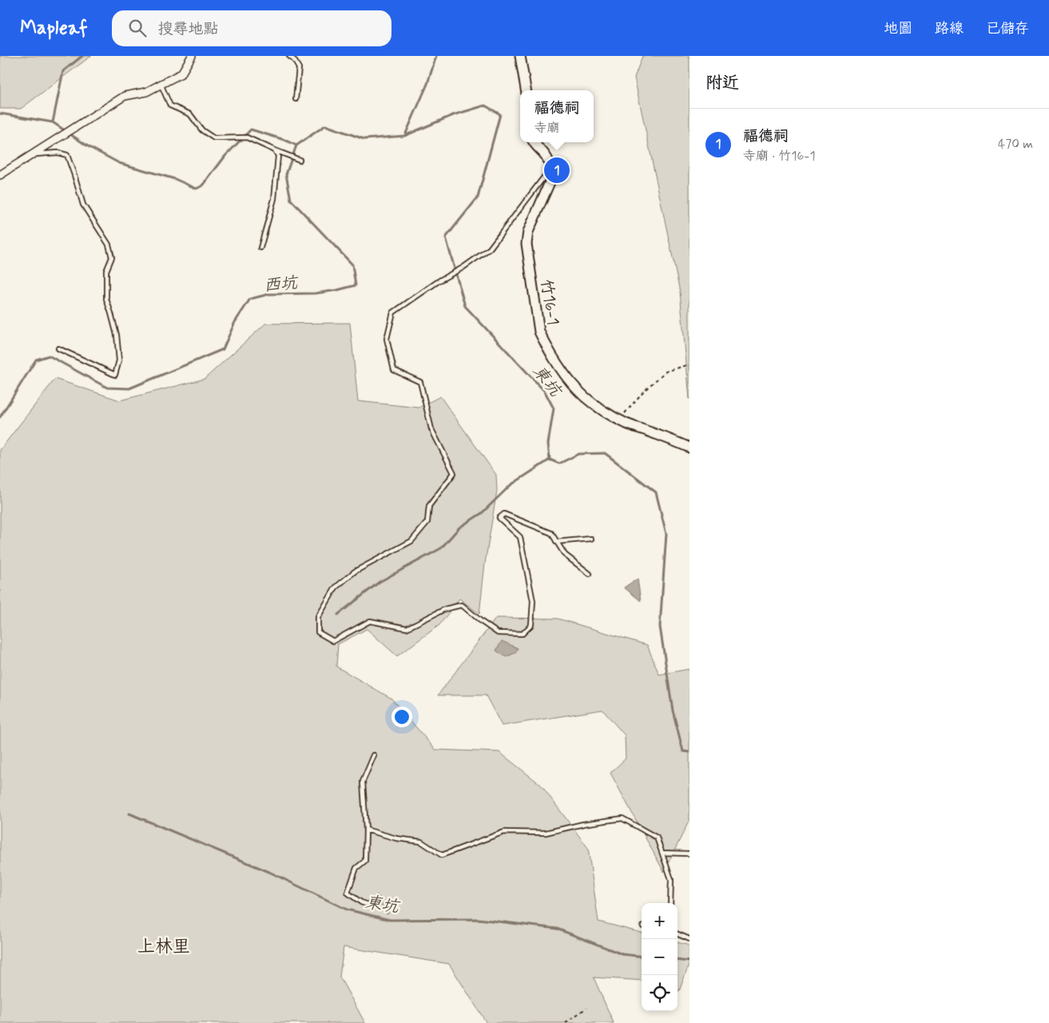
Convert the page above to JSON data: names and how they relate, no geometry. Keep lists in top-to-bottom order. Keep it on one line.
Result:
{"streets":{"street":["竹16-1"]},"districts":["上林里"],"water":["西坑","東坑"],"page":{"header":"Mapleaf","search":"搜尋地點","nav":["地圖","路線","已儲存"],"heading":"附近","popup":["福德祠","寺廟"],"list":[{"mark":"1","name":"福德祠","note":"寺廟 · 竹16-1","value":"470 m"}],"pins":"1","map_buttons":["+","−"]}}
